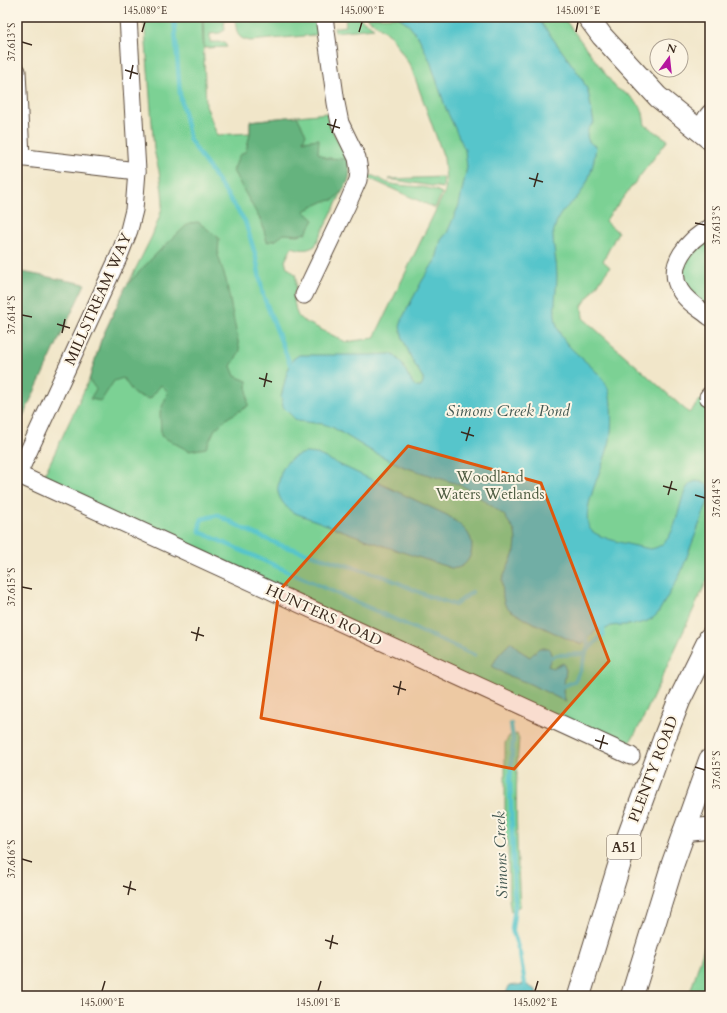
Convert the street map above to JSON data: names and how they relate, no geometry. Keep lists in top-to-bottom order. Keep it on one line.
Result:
{"streets":{"highway":["PLENTY ROAD","A51"],"street":["MILLSTREAM WAY","HUNTERS ROAD"]},"crossings":[["MILLSTREAM WAY","HUNTERS ROAD"]],"water":["Simons Creek Pond","Simons Creek"],"parks":["Woodland Waters Wetlands"],"north":"top","coordinates":["145.089°E","145.090°E","145.091°E","37.613°S","37.614°S","37.615°S","37.616°S","145.092°E"]}
